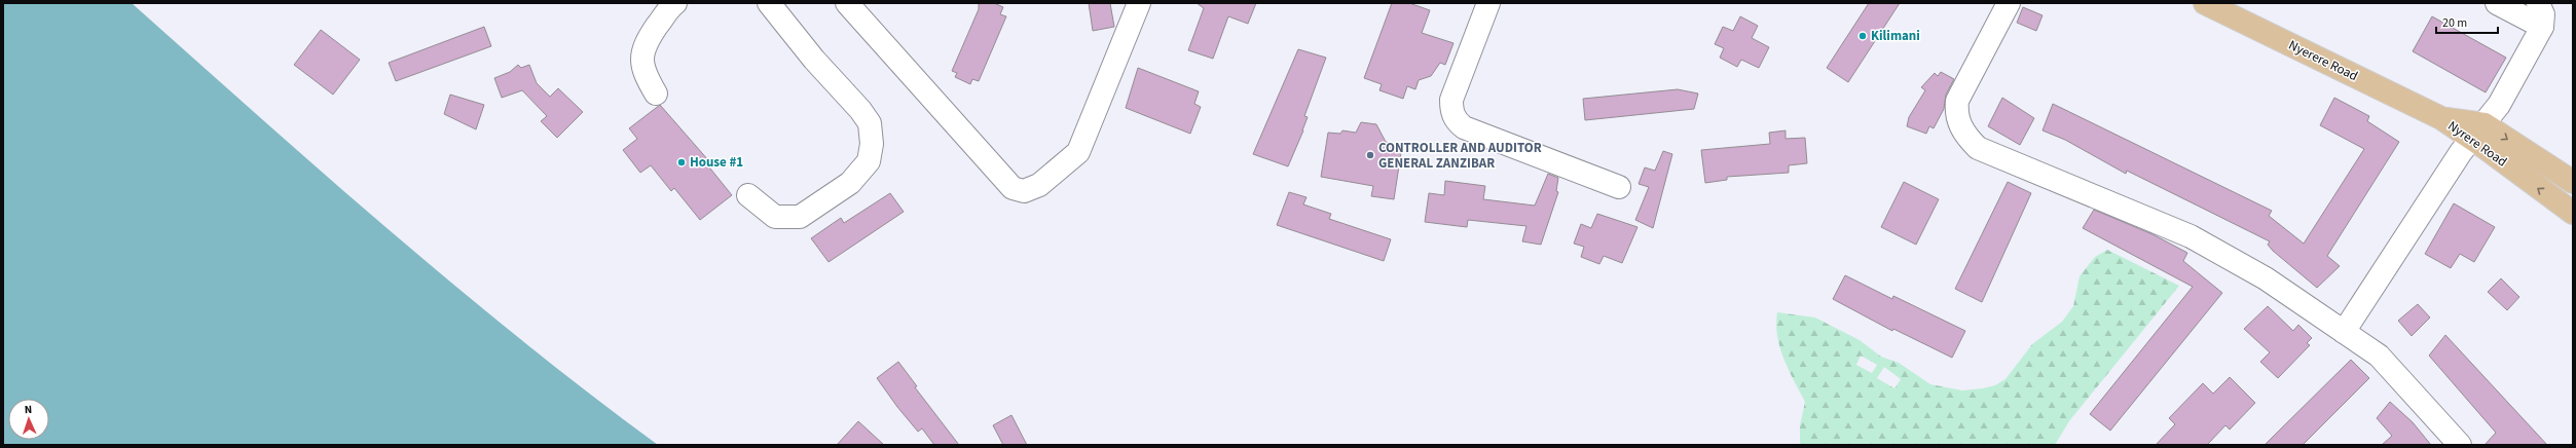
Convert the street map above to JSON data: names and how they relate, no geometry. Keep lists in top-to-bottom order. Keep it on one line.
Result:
{"streets":{"main road":["Nyerere Road","Nyrere Road"]},"crossings":[["Nyerere Road","Nyrere Road"]],"places":["Kilimani","CONTROLLER AND AUDITOR GENERAL ZANZIBAR","House #1"],"scale_bar":"20 m","north":"top"}
